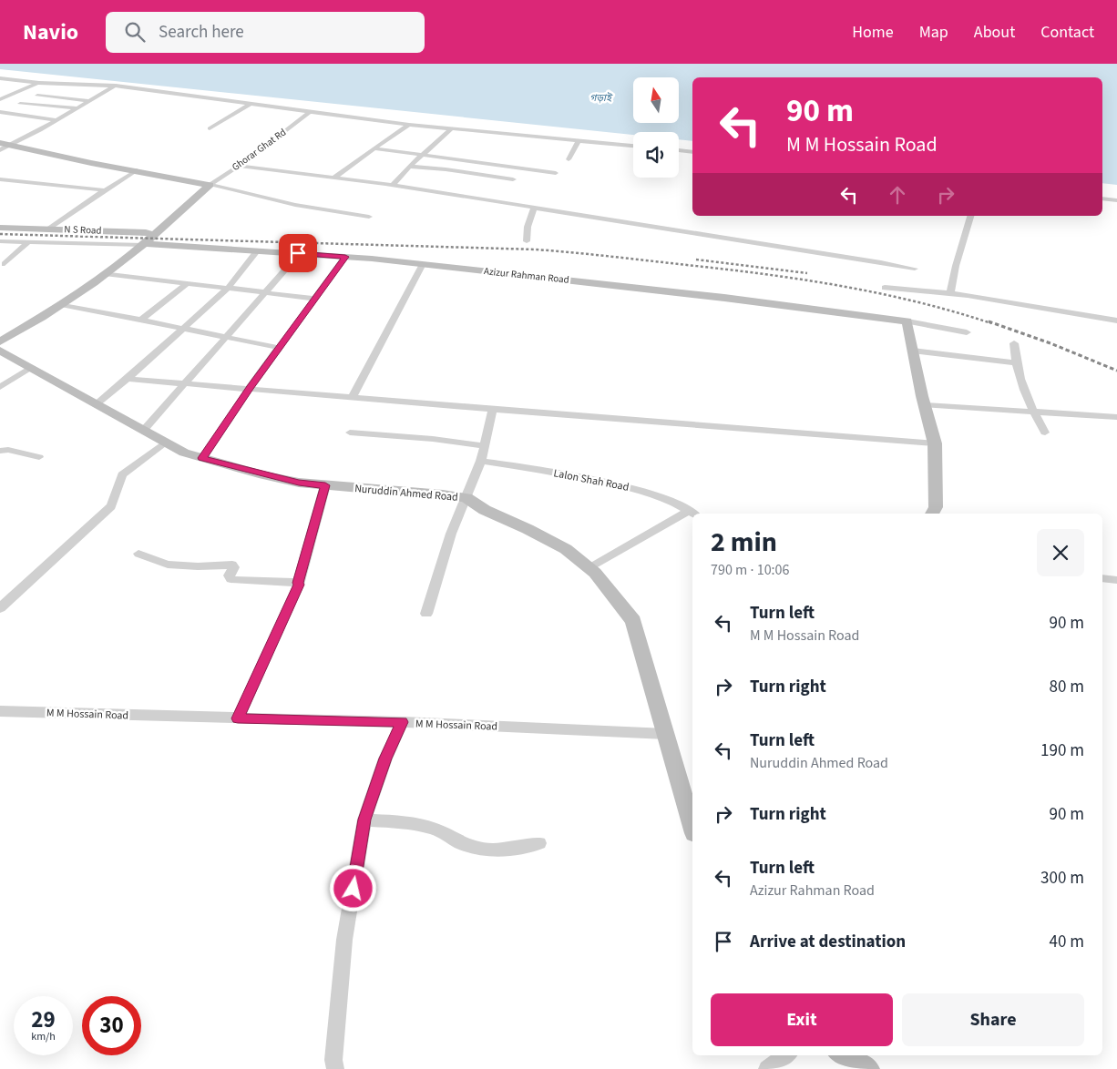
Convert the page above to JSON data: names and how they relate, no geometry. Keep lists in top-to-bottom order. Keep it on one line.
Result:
{"streets":{"street":["Ghorar Ghat Rd","N S Road","Azizur Rahman Road","Lalon Shah Road","Nuruddin Ahmed Road","M M Hossain Road"]},"crossings":[["Nuruddin Ahmed Road","M M Hossain Road"]],"water":["গড়াই"],"north":"top","page":{"header":"Navio","search":"Search here","nav":["Home","Map","About","Contact"],"turn":["90 m","M M Hossain Road"],"heading":["2 min","790 m · 10:06"],"list":[{"name":"Turn left","note":"M M Hossain Road","value":"90 m"},{"name":"Turn right","value":"80 m"},{"name":"Turn left","note":"Nuruddin Ahmed Road","value":"190 m"},{"name":"Turn right","value":"90 m"},{"name":"Turn left","note":"Azizur Rahman Road","value":"300 m"},{"name":"Arrive at destination","value":"40 m"}],"buttons":["Exit","Share"],"speed":"29 km/h","limit":"30"}}
